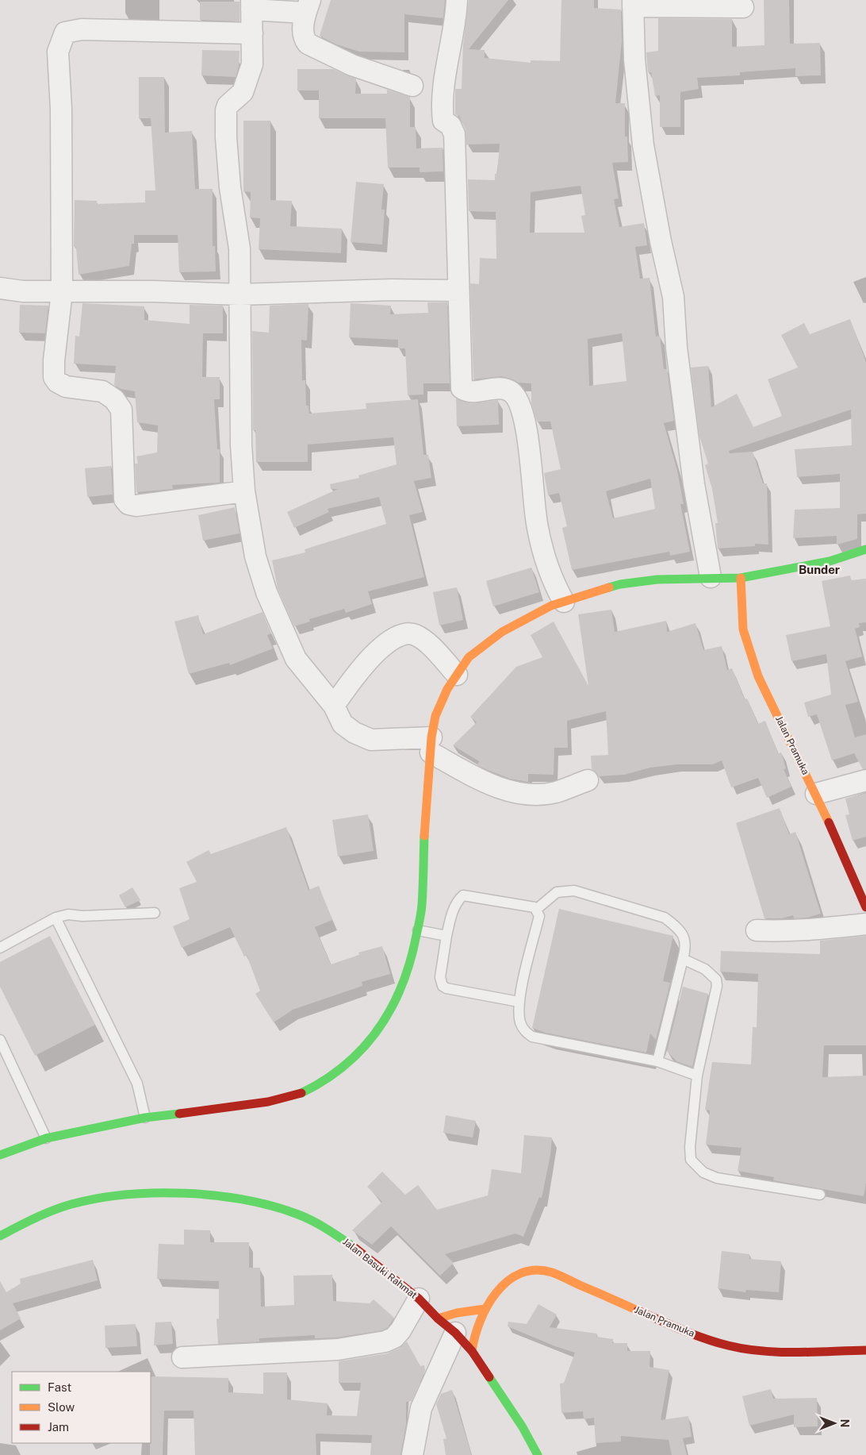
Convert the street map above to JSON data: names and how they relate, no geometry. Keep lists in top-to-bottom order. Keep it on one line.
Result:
{"streets":{"main road":["Jalan Pramuka","Jalan Basuki Rahmat"]},"crossings":[["Jalan Pramuka","Jalan Basuki Rahmat"]],"districts":["Bunder"],"legend":["Fast","Slow","Jam"],"north":"right"}
